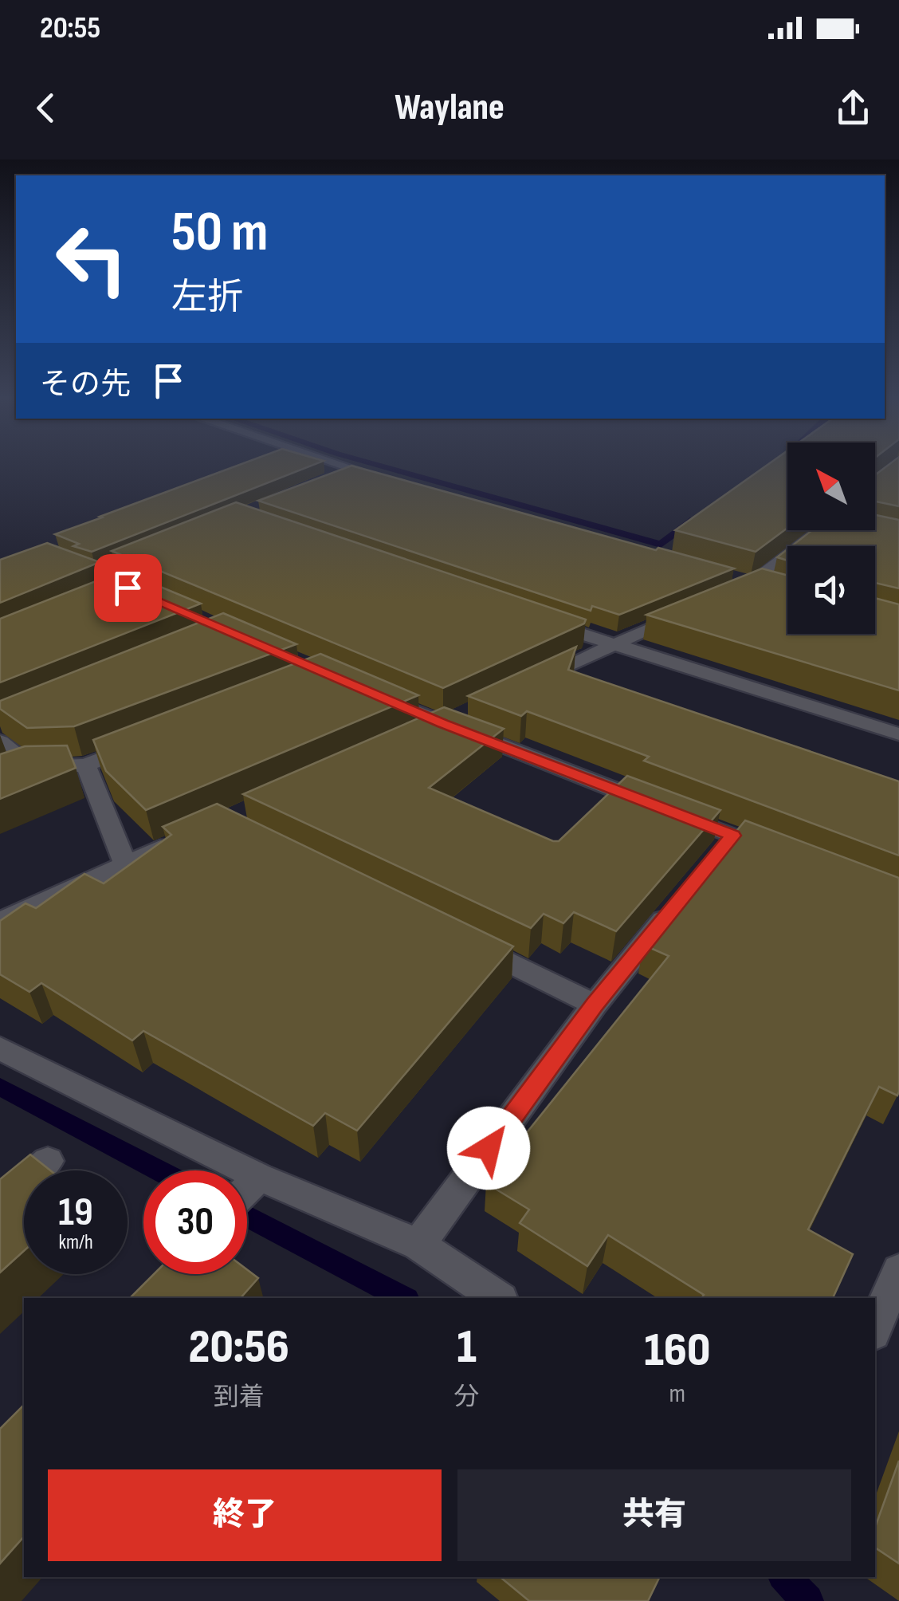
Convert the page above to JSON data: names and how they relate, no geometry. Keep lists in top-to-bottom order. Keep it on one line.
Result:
{"north":"top left","page":{"status":"20:55","header":"Waylane","turn":["50 m","左折"],"then":"その先","speed":"19 km/h","limit":"30","eta":["20:56","到着","1","分","160","m"],"buttons":["終了","共有"]}}
